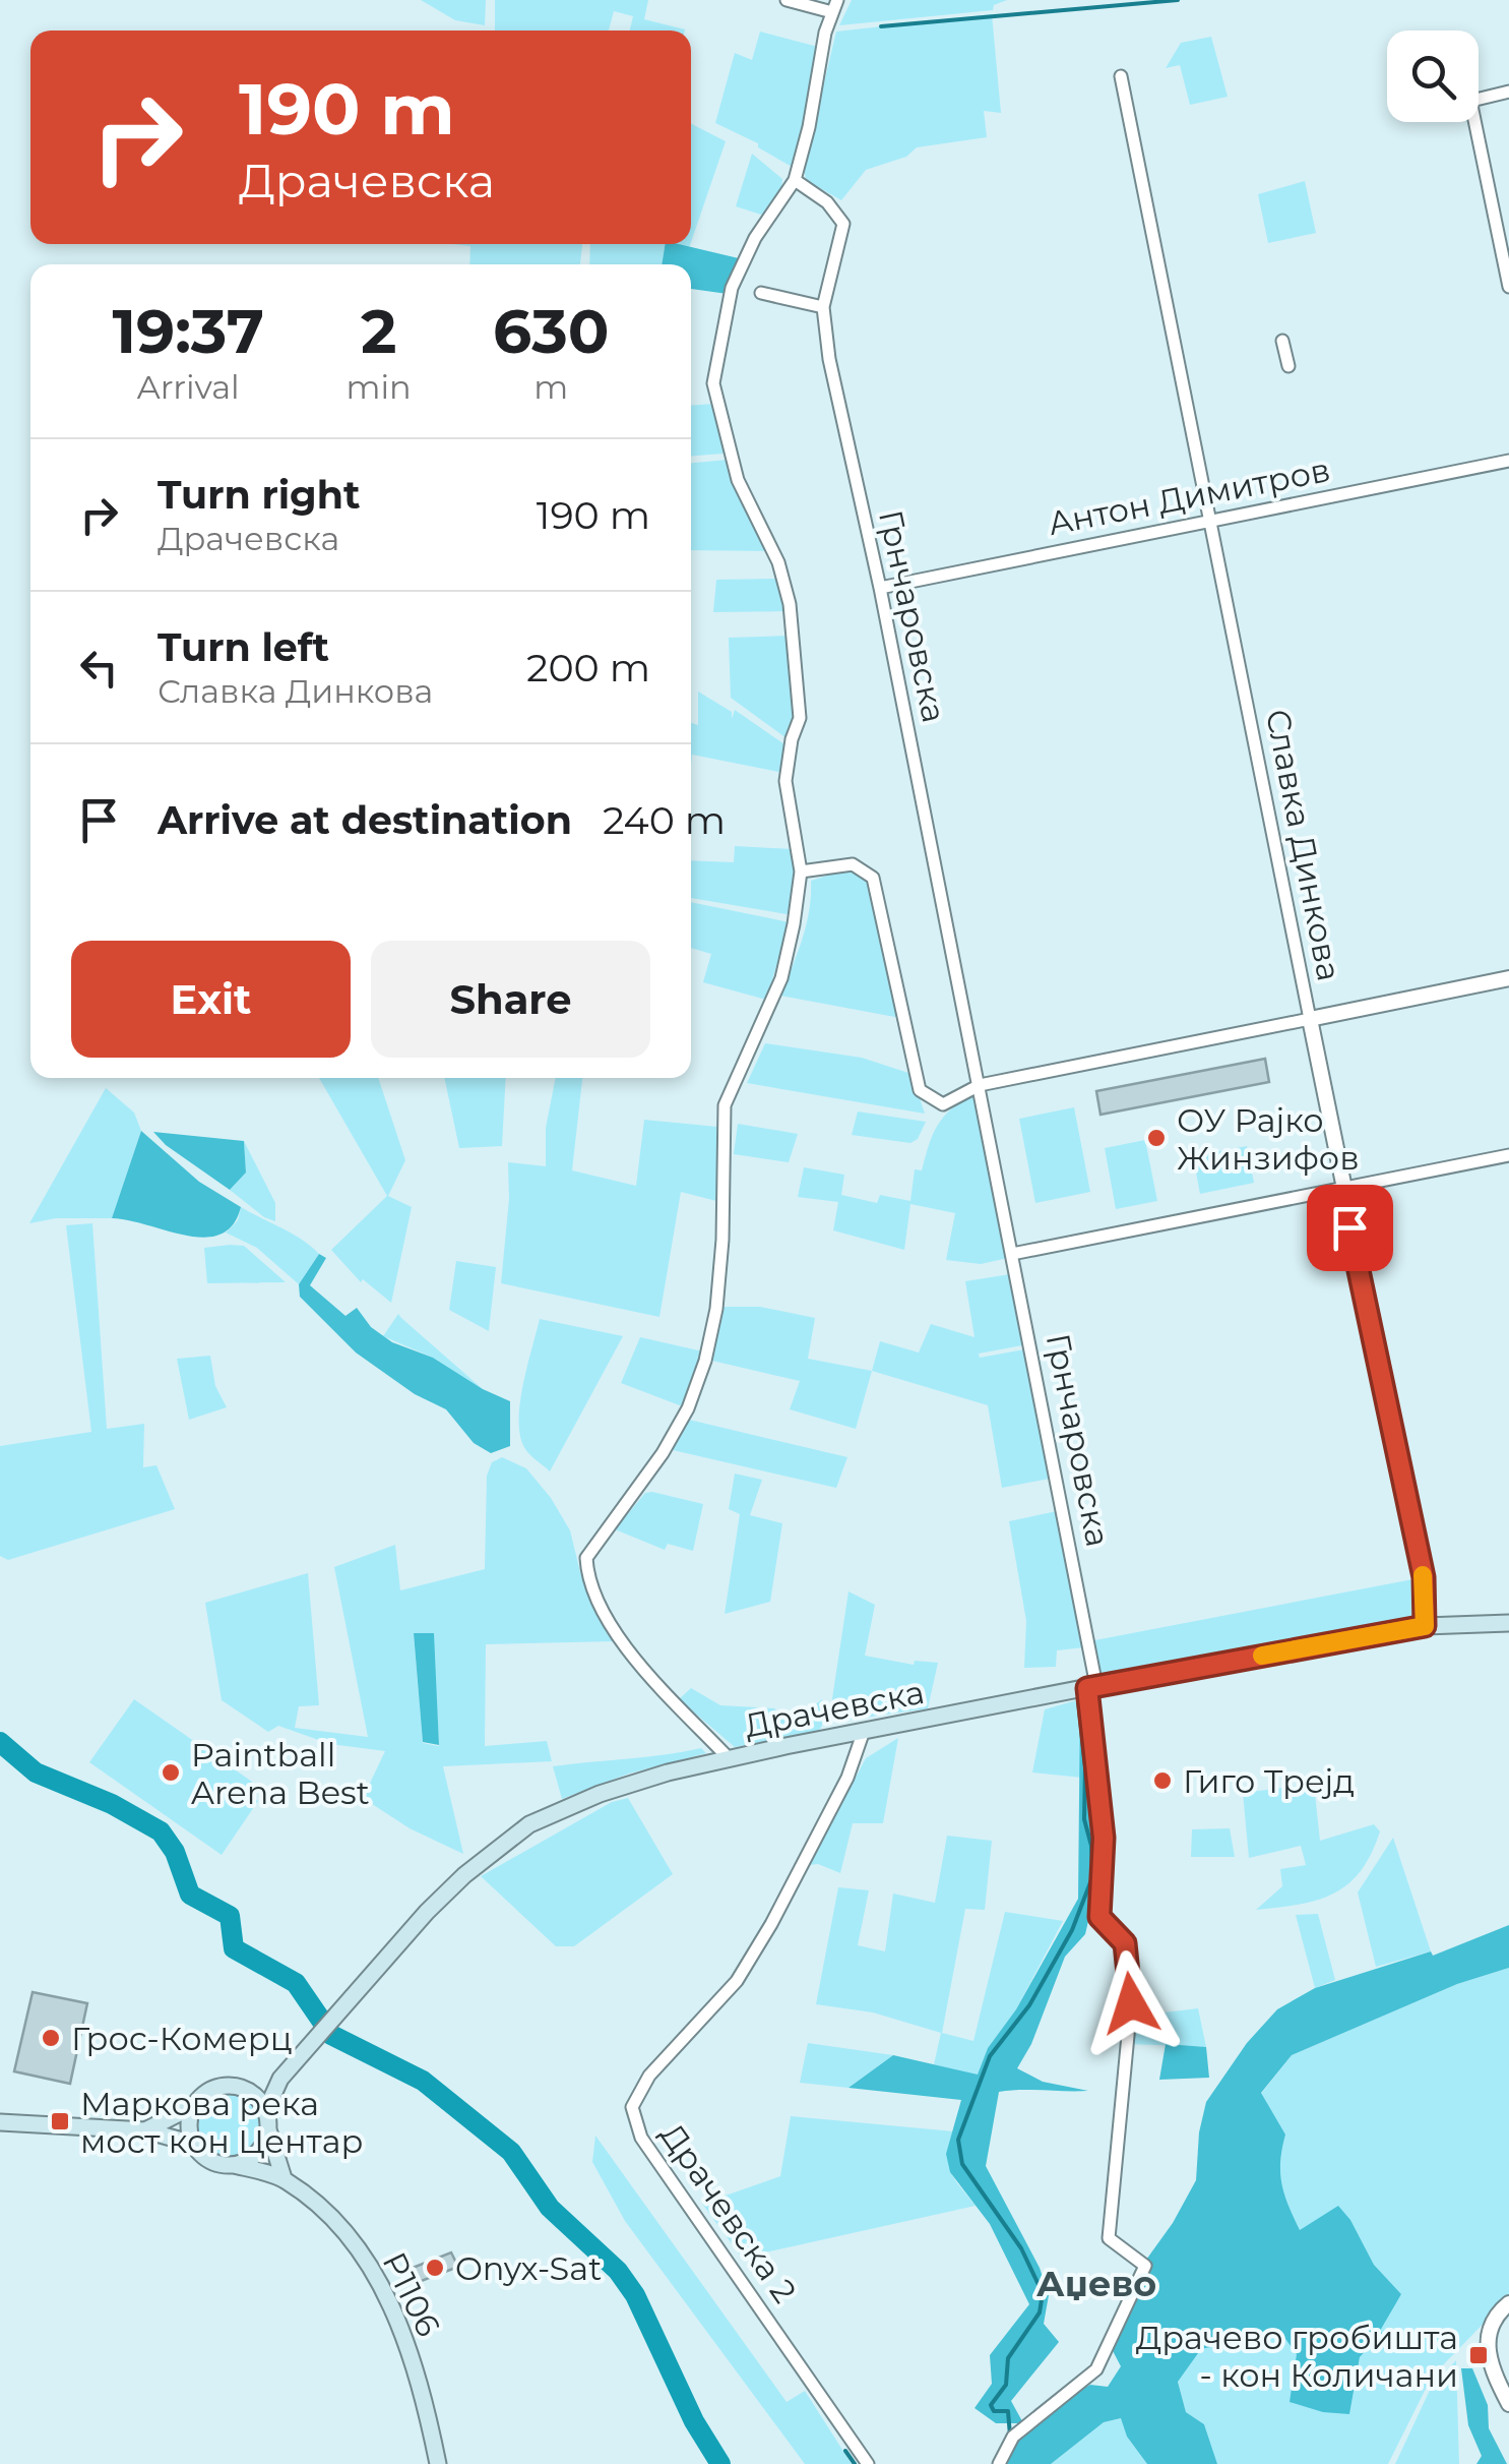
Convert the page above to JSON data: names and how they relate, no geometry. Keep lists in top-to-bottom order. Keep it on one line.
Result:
{"streets":{"main road":["Драчевска","P1106"],"street":["Антон Димитров","Грнчаровска","Славка Динкова","Драчевска 2"]},"crossings":[["Антон Димитров","Грнчаровска"],["Антон Димитров","Славка Динкова"],["Грнчаровска","Драчевска"],["Славка Динкова","Драчевска"],["Драчевска","Драчевска 2"]],"districts":["Аџево"],"places":{"other":["ОУ Рајко Жинзифов","Paintball Arena Best","Гиго Трејд","Грос-Комерц","Onyx-Sat"],"transit":["Маркова река мост кон Центар","Драчево гробишта - кон Количани"]},"page":{"turn":["190 m","Драчевска"],"eta":["19:37","Arrival","2","min","630","m"],"list":[{"name":"Turn right","note":"Драчевска","value":"190 m"},{"name":"Turn left","note":"Славка Динкова","value":"200 m"},{"name":"Arrive at destination","value":"240 m"}],"buttons":["Exit","Share"]}}
